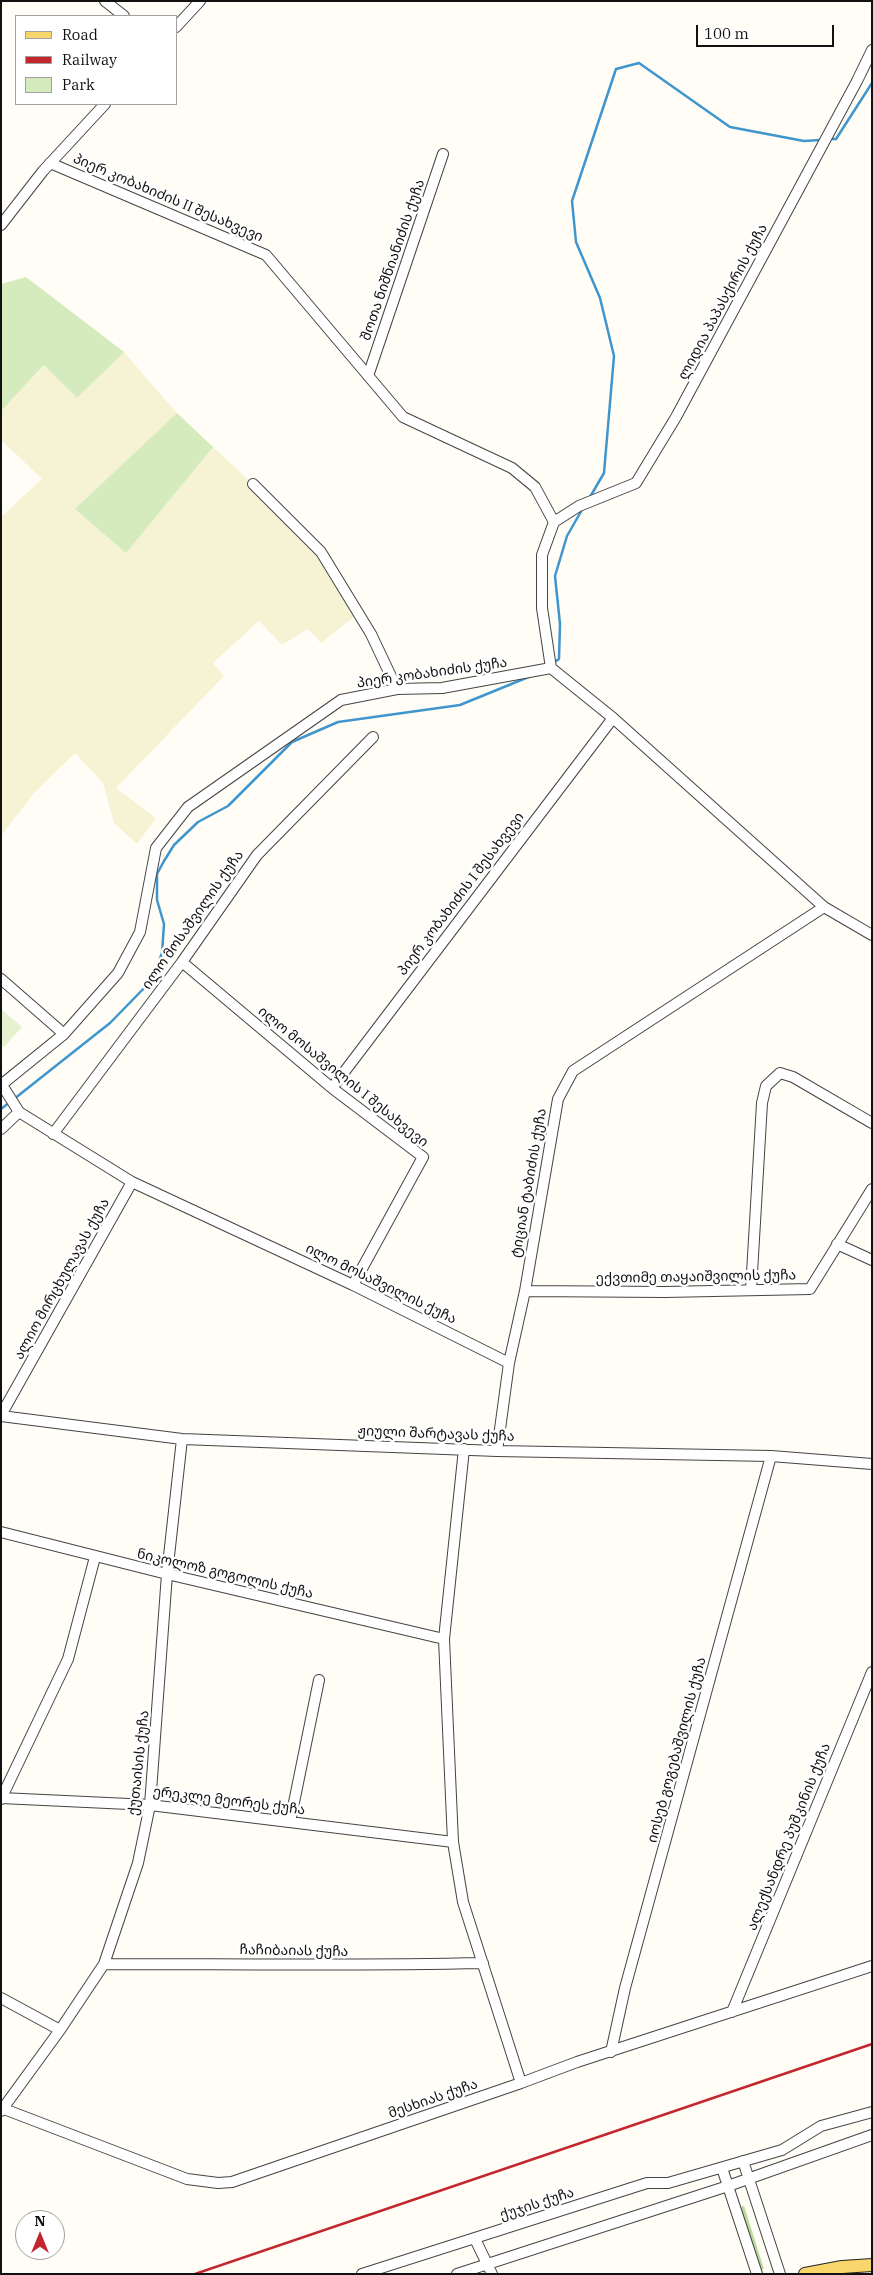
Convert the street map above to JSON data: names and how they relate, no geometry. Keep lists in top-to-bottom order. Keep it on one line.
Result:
{"streets":{"street":["პიერ კობახიძის II შესახვევი","შოთა ნიშნიანიძის ქუჩა","ლიდია პაპასქირის ქუჩა","პიერ კობახიძის ქუჩა","პიერ კობახიძის I შესახვევი","ილო მოსაშვილის ქუჩა","ილო მოსაშვილის I შესახვევი","ტიციან ტაბიძის ქუჩა","ექვთიმე თაყაიშვილის ქუჩა","ალიო მირცხულავას ქუჩა","ჟიული შარტავას ქუჩა","ნიკოლოზ გოგოლის ქუჩა","იოსებ გოგებაშვილის ქუჩა","ქუთაისის ქუჩა","ერეკლე მეორეს ქუჩა","ალექსანდრე პუშკინის ქუჩა","ჩაჩიბაიას ქუჩა","მესხიას ქუჩა","ქუჯის ქუჩა"]},"crossings":[["პიერ კობახიძის II შესახვევი","შოთა ნიშნიანიძის ქუჩა"],["პიერ კობახიძის II შესახვევი","ლიდია პაპასქირის ქუჩა"],["პიერ კობახიძის I შესახვევი","ილო მოსაშვილის I შესახვევი"],["ილო მოსაშვილის ქუჩა","ილო მოსაშვილის I შესახვევი"],["ილო მოსაშვილის ქუჩა","ტიციან ტაბიძის ქუჩა"],["ილო მოსაშვილის ქუჩა","ალიო მირცხულავას ქუჩა"],["ტიციან ტაბიძის ქუჩა","ექვთიმე თაყაიშვილის ქუჩა"],["ტიციან ტაბიძის ქუჩა","ჟიული შარტავას ქუჩა"],["ალიო მირცხულავას ქუჩა","ჟიული შარტავას ქუჩა"],["ჟიული შარტავას ქუჩა","იოსებ გოგებაშვილის ქუჩა"],["ჟიული შარტავას ქუჩა","ქუთაისის ქუჩა"],["ნიკოლოზ გოგოლის ქუჩა","ქუთაისის ქუჩა"],["იოსებ გოგებაშვილის ქუჩა","მესხიას ქუჩა"],["ქუთაისის ქუჩა","ერეკლე მეორეს ქუჩა"],["ქუთაისის ქუჩა","ჩაჩიბაიას ქუჩა"],["ქუთაისის ქუჩა","მესხიას ქუჩა"],["ალექსანდრე პუშკინის ქუჩა","მესხიას ქუჩა"]],"legend":["Road","Railway","Park"],"scale_bar":"100 m","north":"top"}
